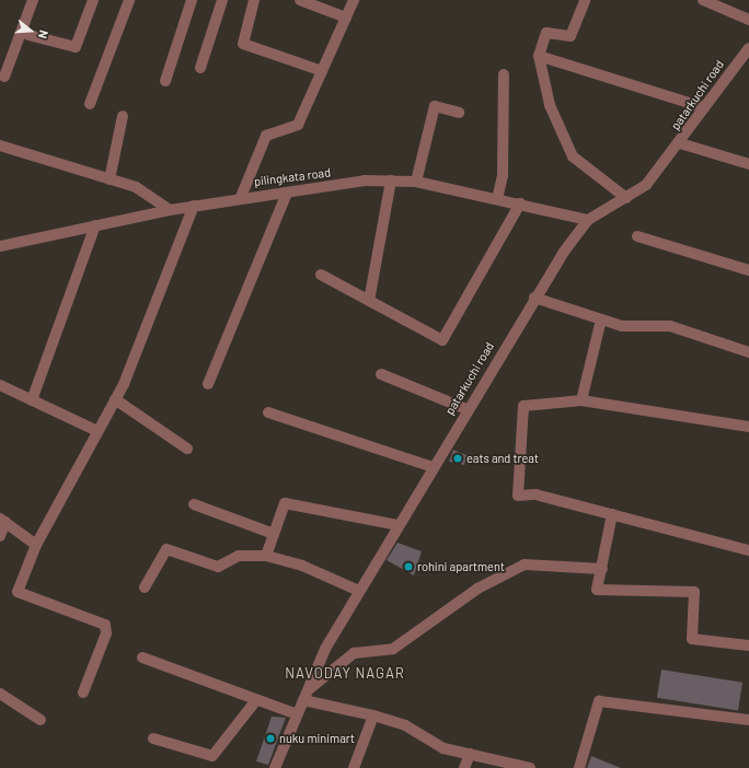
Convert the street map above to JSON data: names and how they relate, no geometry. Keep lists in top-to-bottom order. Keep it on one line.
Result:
{"streets":{"street":["patarkuchi road","pilingkata road"]},"crossings":[["patarkuchi road","pilingkata road"]],"districts":["NAVODAY NAGAR"],"places":["eats and treat","rohini apartment","nuku minimart"],"north":"right"}
